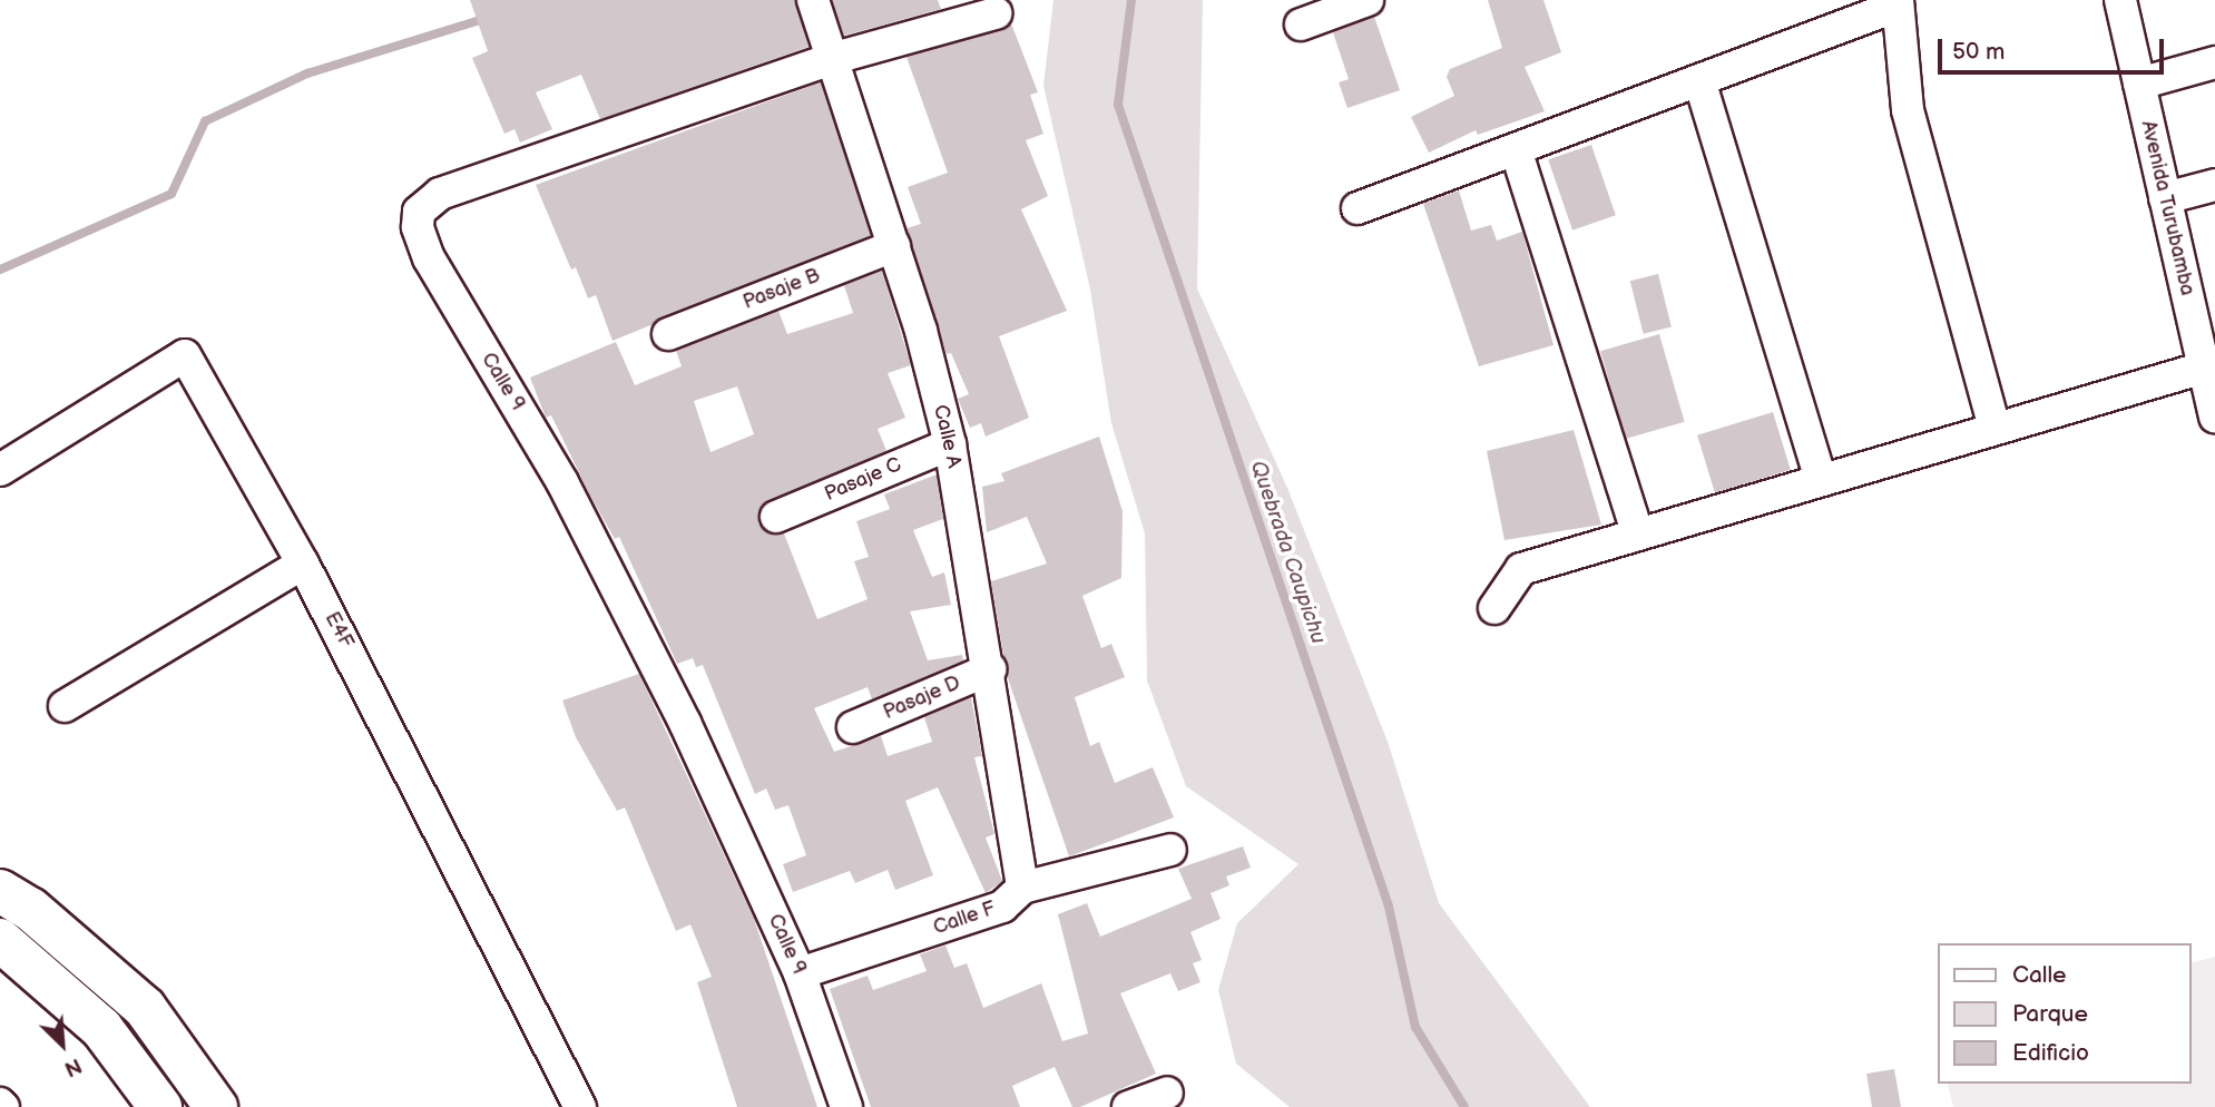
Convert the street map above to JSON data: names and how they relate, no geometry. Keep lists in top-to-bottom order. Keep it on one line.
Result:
{"streets":{"street":["Avenida Turubamba","Pasaje B","Calle 9","Calle A","Pasaje C","E4F","Pasaje D","Calle F"]},"crossings":[["Pasaje B","Calle A"],["Calle 9","Calle A"],["Calle 9","Calle F"],["Calle A","Pasaje C"],["Calle A","Pasaje D"],["Calle A","Calle F"]],"water":["Quebrada Caupichu"],"legend":["Calle","Parque","Edificio"],"scale_bar":"50 m","north":"bottom right"}
